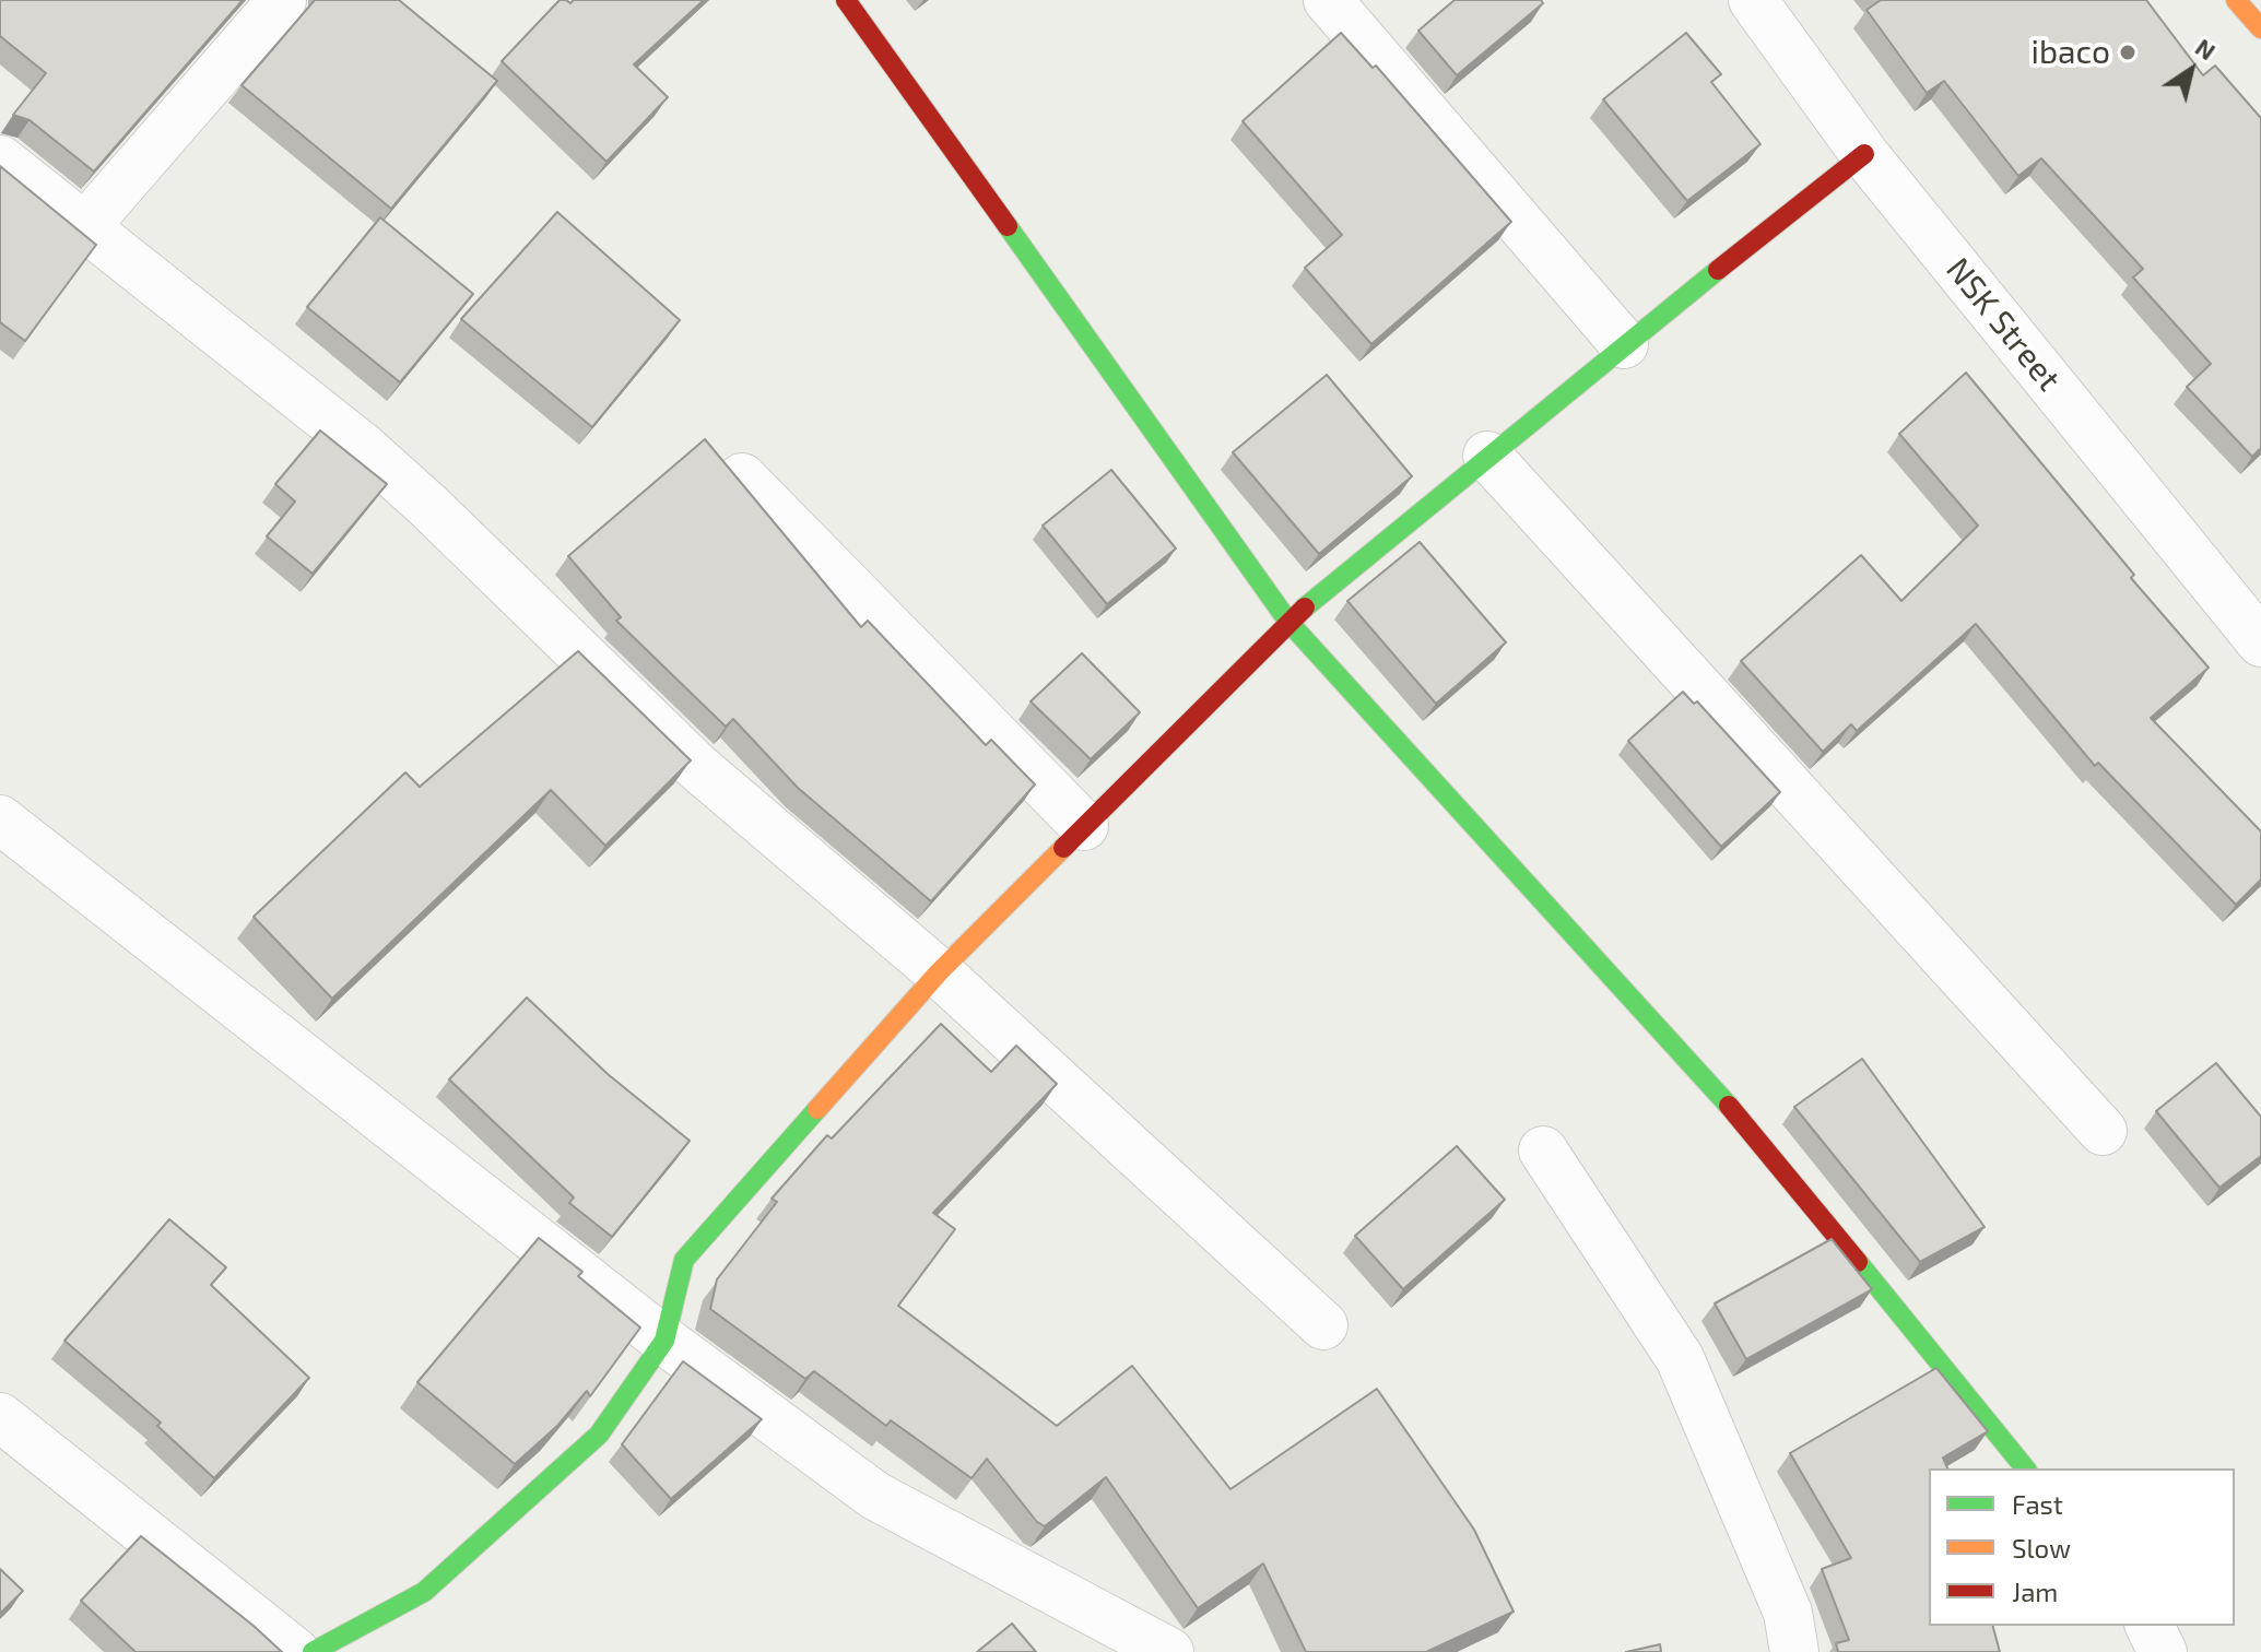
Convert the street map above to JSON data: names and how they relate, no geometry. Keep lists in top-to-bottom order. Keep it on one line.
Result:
{"streets":{"street":["NSK Street"]},"places":["ibaco"],"legend":["Fast","Slow","Jam"],"north":"top right"}
